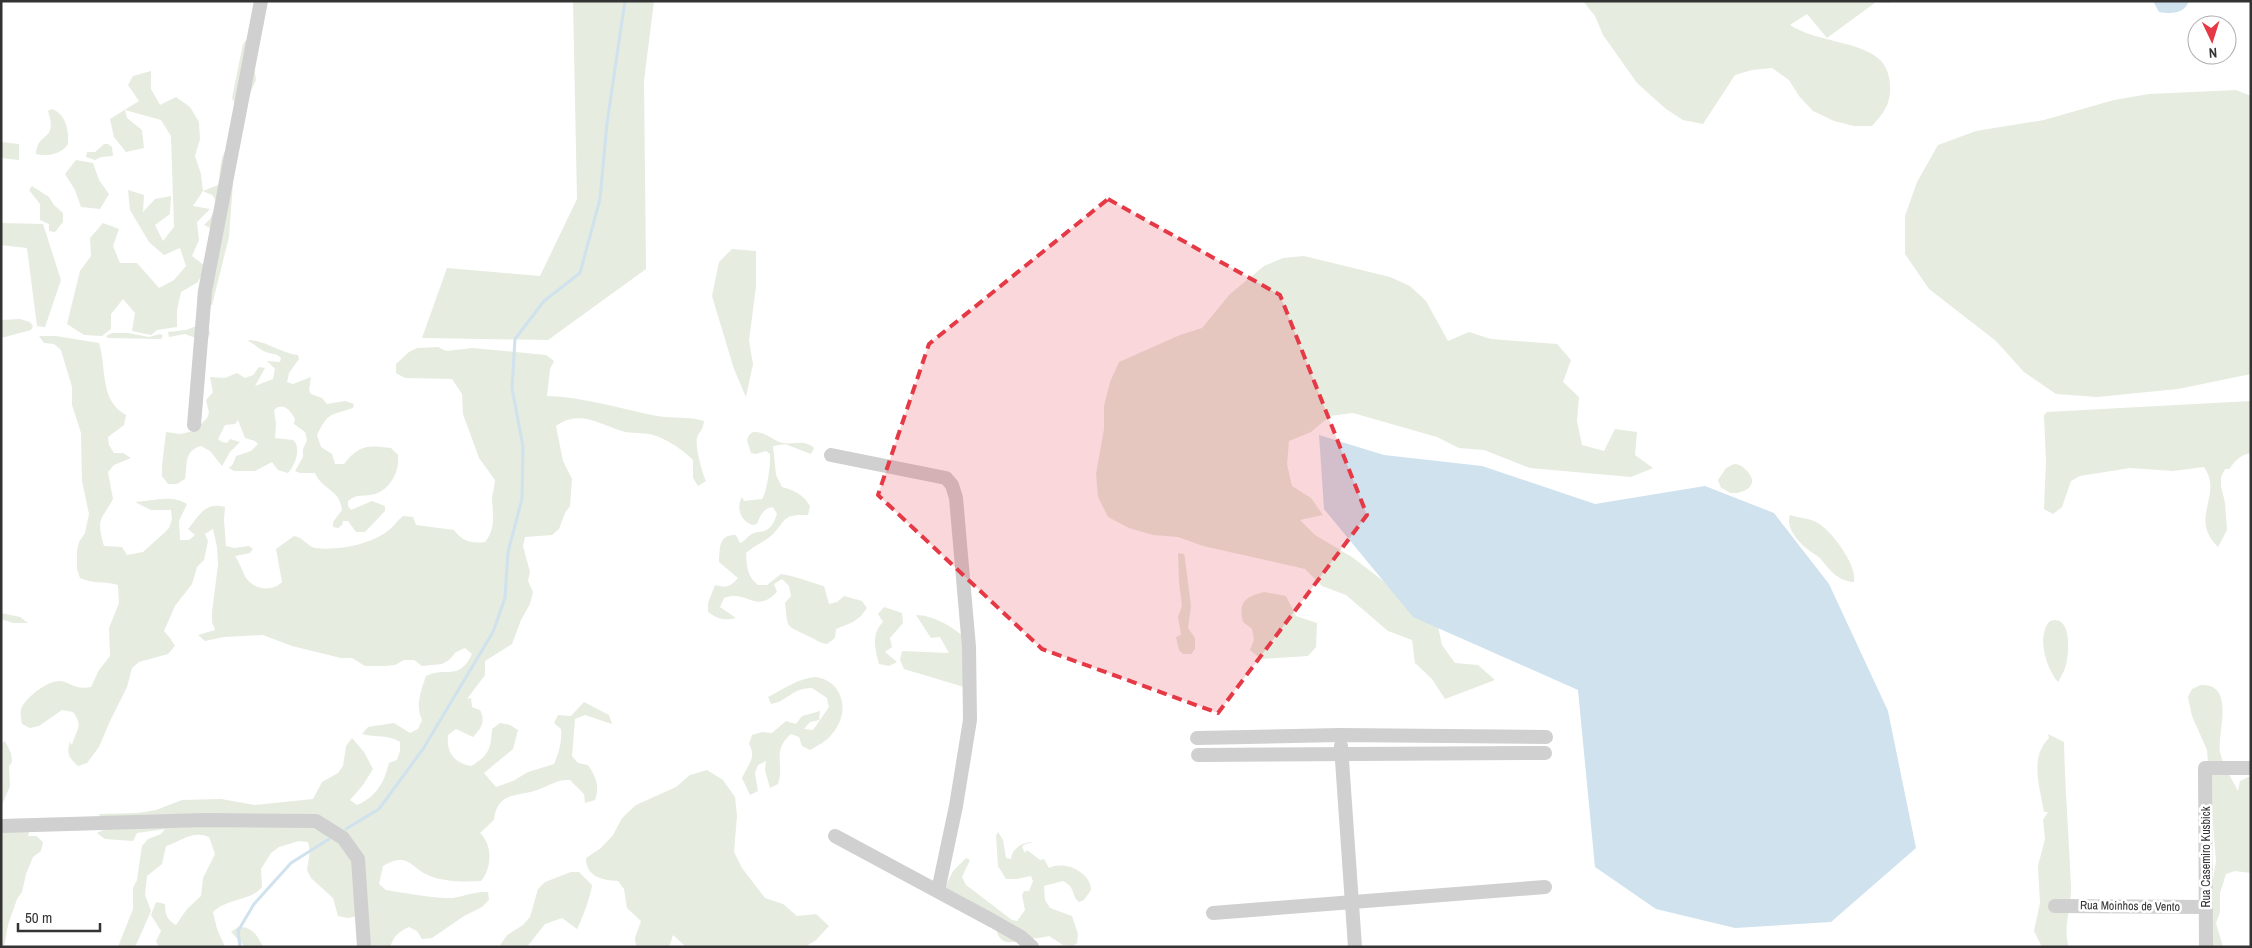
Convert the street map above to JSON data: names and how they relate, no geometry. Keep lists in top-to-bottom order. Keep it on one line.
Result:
{"streets":{"street":["Rua Casemiro Kusbick","Rua Moinhos de Vento"]},"crossings":[["Rua Casemiro Kusbick","Rua Moinhos de Vento"]],"scale_bar":"50 m","north":"bottom"}
